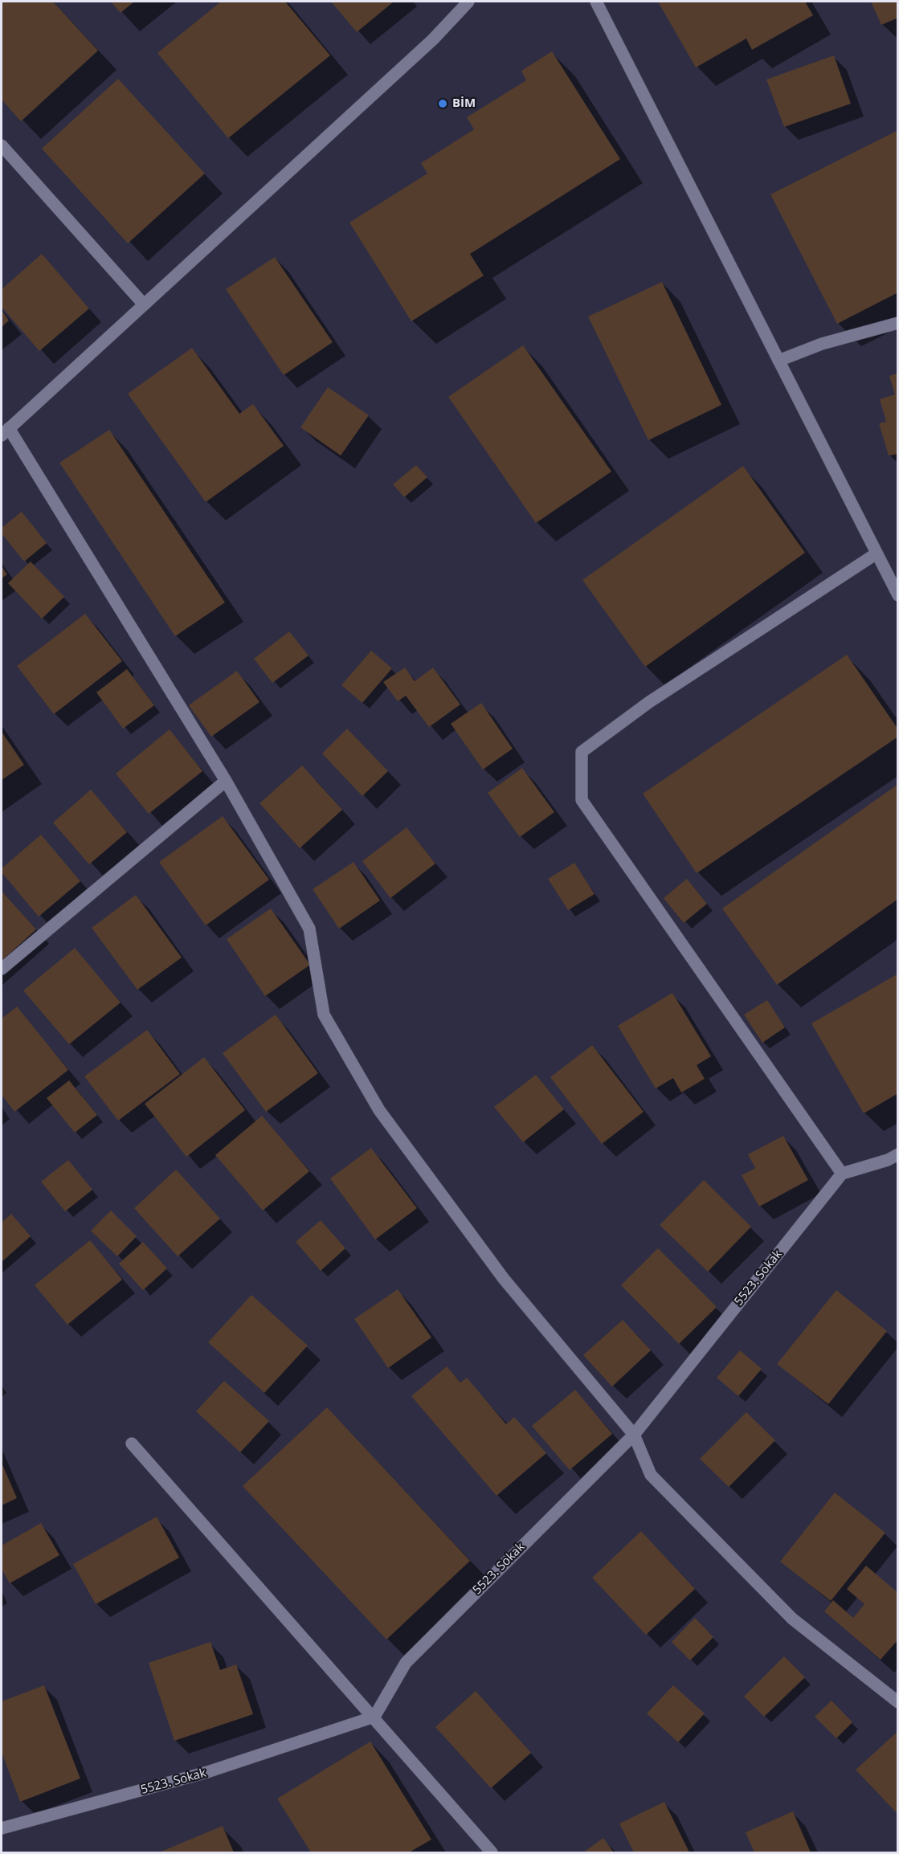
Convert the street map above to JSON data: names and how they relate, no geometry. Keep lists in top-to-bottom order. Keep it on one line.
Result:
{"streets":{"street":["5523. Sokak"]},"places":["BİM"]}
